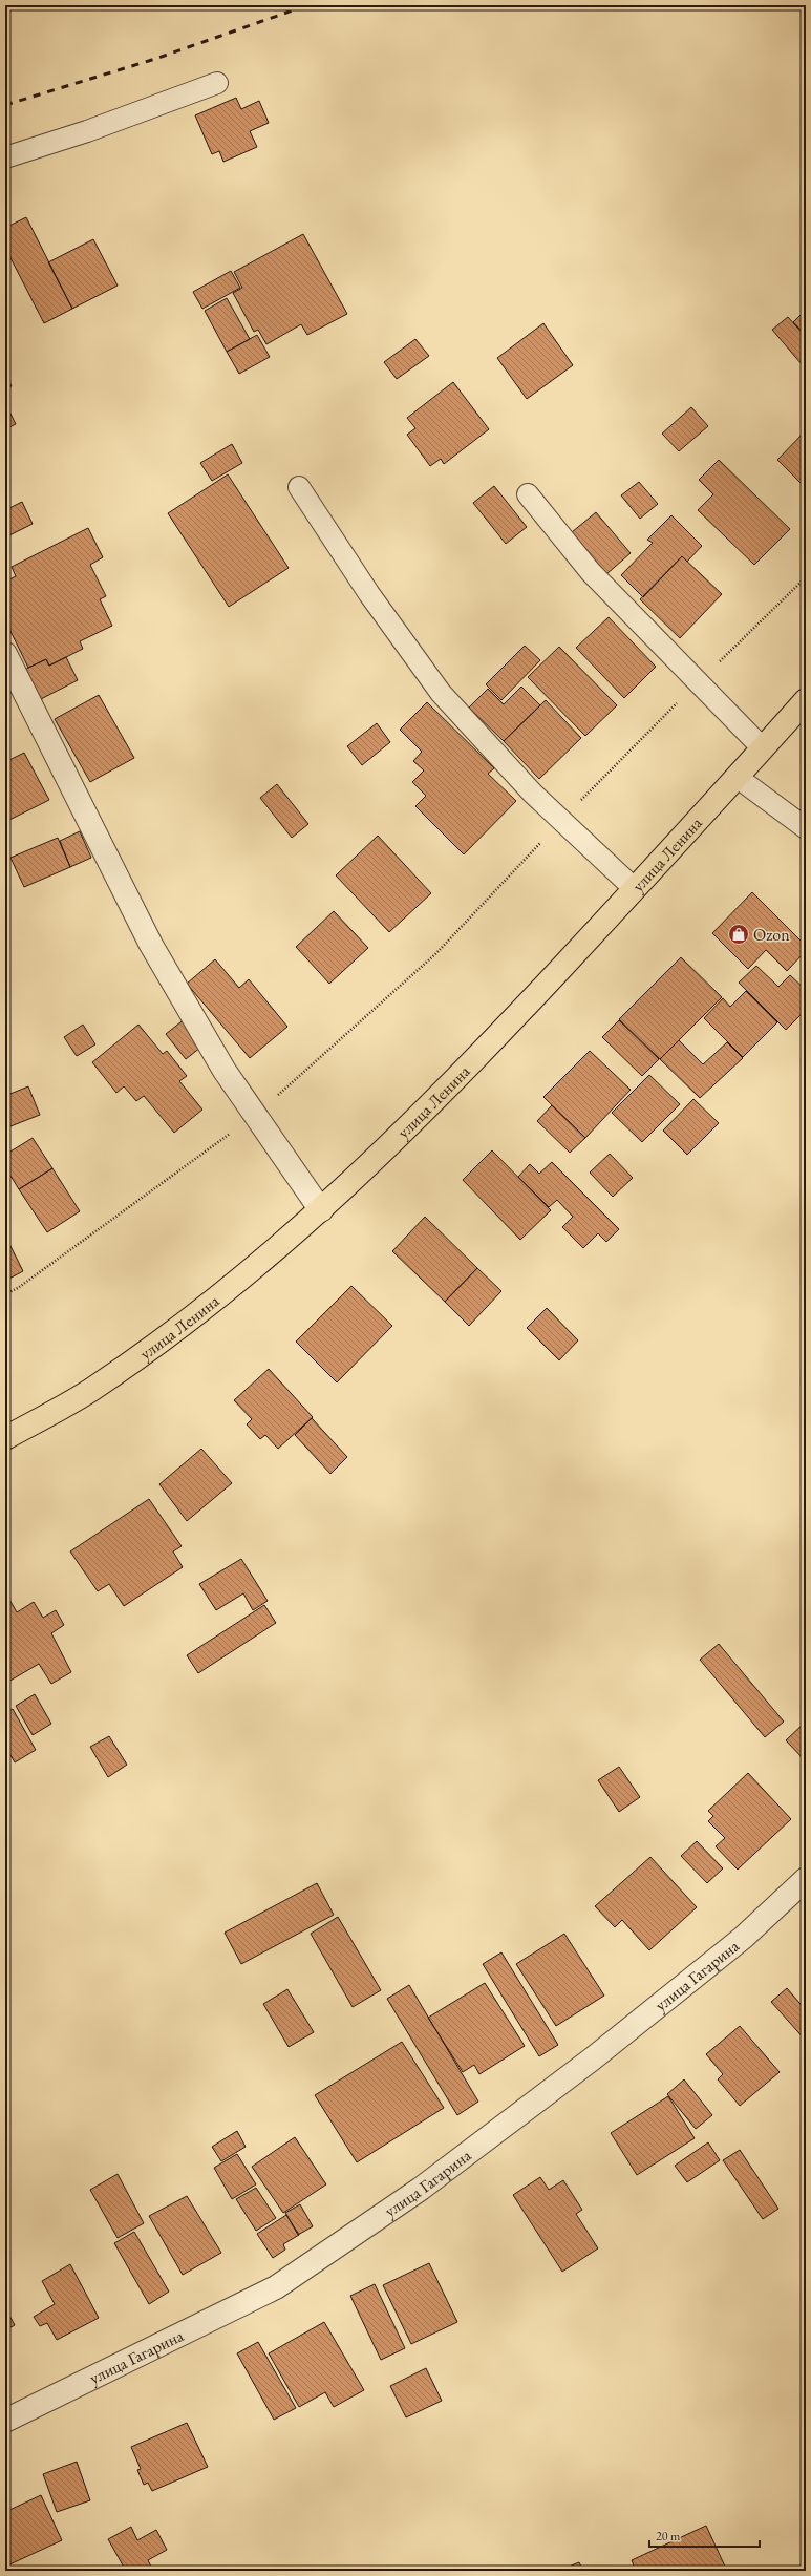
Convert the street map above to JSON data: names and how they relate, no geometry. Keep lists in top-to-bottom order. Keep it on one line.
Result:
{"streets":{"main road":["улица Ленина"],"street":["улица Гагарина"]},"places":{"shop":["Ozon"]},"scale_bar":"20 m"}
